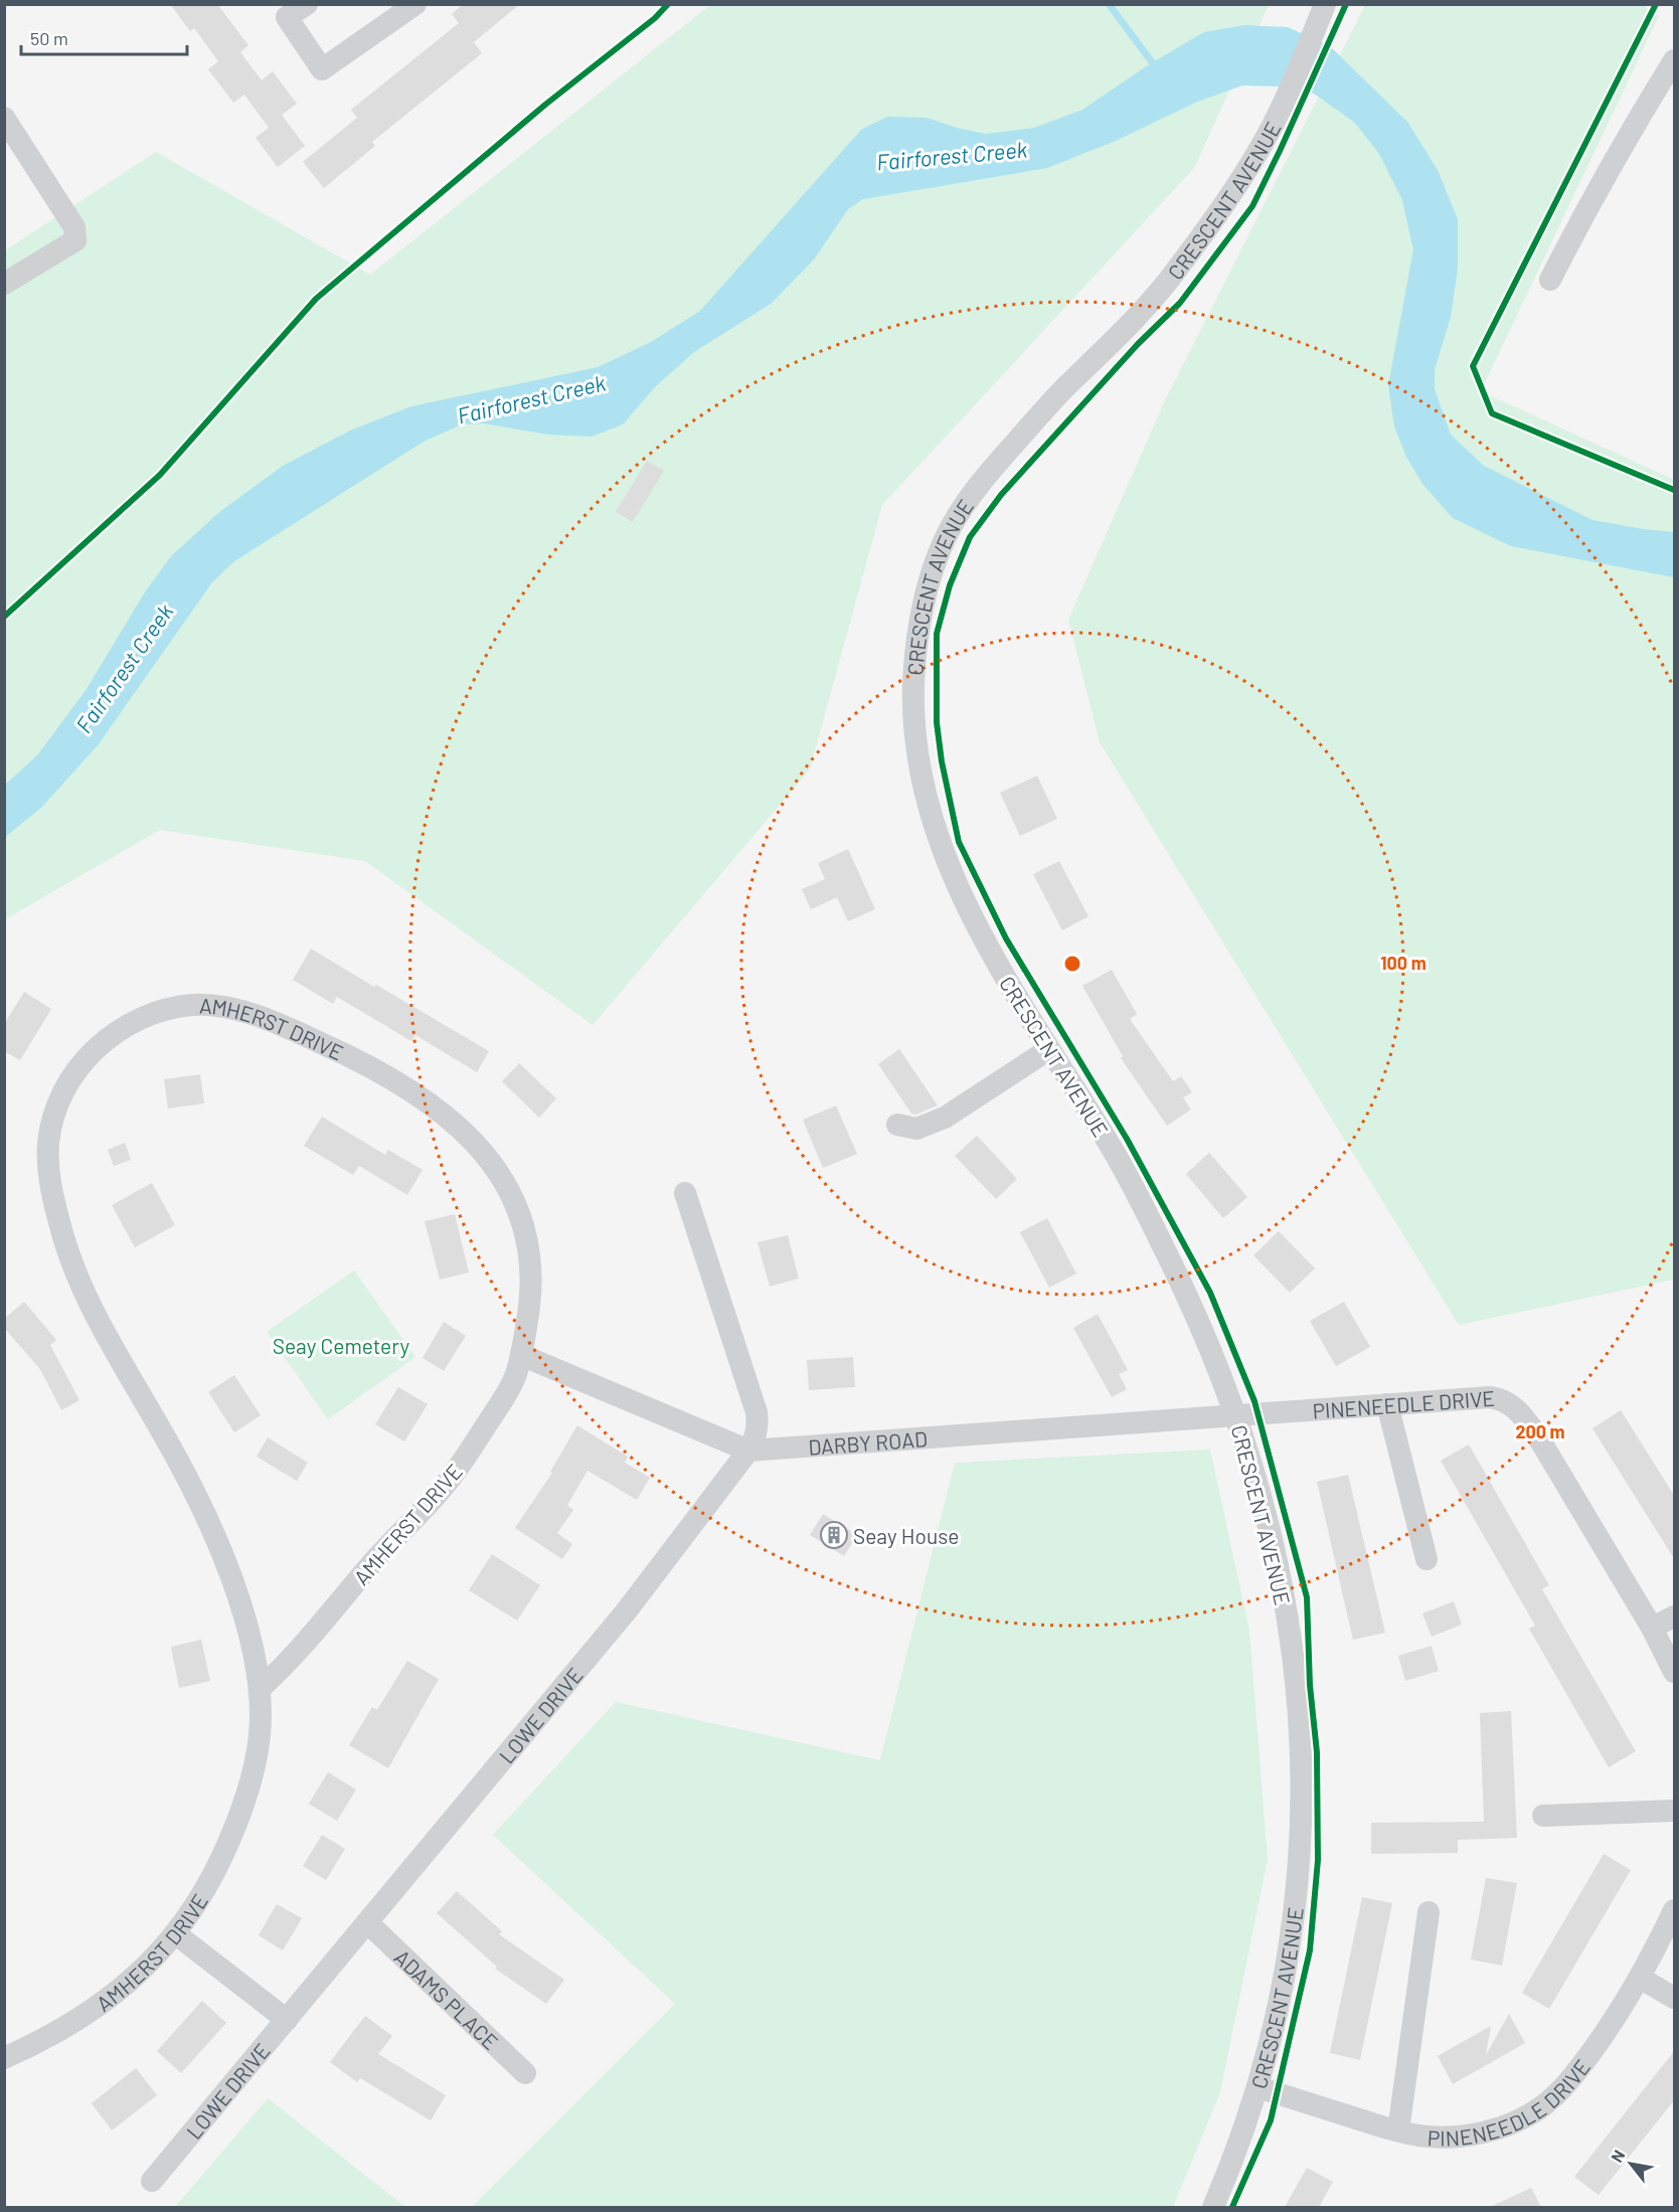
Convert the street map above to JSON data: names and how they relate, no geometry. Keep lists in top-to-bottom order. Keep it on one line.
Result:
{"streets":{"street":["CRESCENT AVENUE","AMHERST DRIVE","PINENEEDLE DRIVE","DARBY ROAD","LOWE DRIVE","ADAMS PLACE"]},"crossings":[["CRESCENT AVENUE","PINENEEDLE DRIVE"],["CRESCENT AVENUE","DARBY ROAD"],["AMHERST DRIVE","DARBY ROAD"],["PINENEEDLE DRIVE","DARBY ROAD"],["DARBY ROAD","LOWE DRIVE"],["LOWE DRIVE","ADAMS PLACE"]],"water":["Fairforest Creek"],"parks":["Seay Cemetery"],"places":{"building":["Seay House"]},"scale_bar":"50 m","north":"top left","rings":["100 m","200 m"]}
